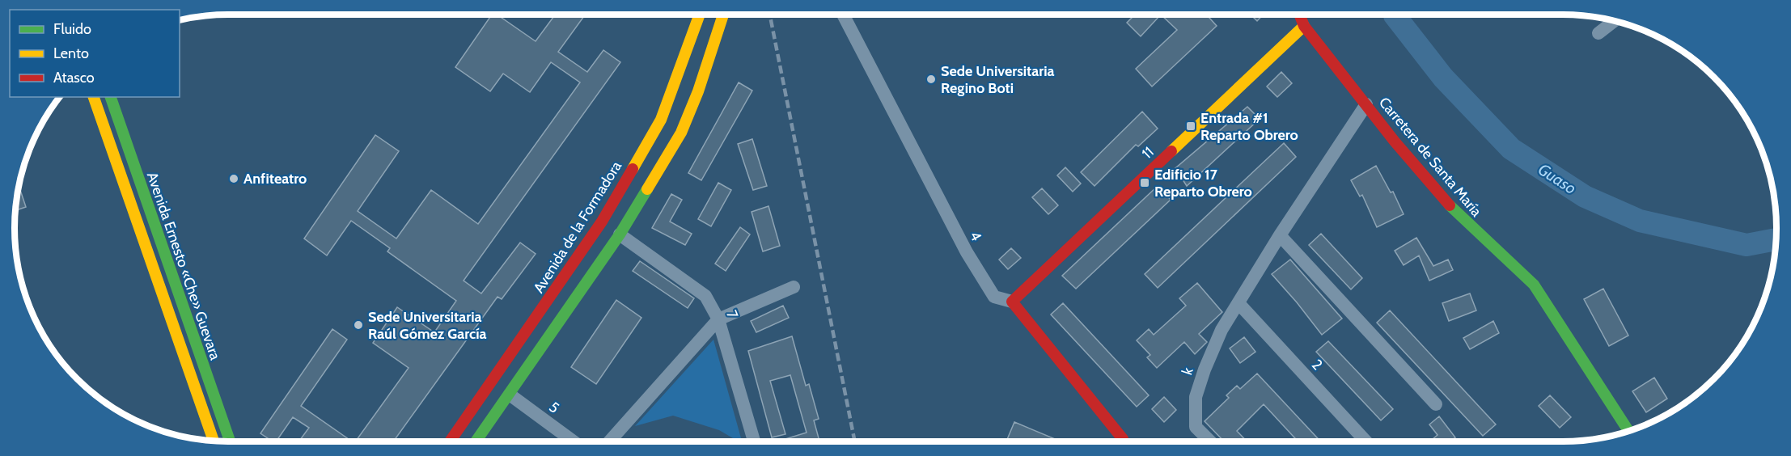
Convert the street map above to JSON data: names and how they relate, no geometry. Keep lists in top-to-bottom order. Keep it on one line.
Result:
{"streets":{"main road":["11","Carretera de Santa María","Avenida de la Formadora","4","Avenida Ernesto «Che» Guevara"],"street":["7","2","k","5"]},"crossings":[["11","Carretera de Santa María"],["11","4"],["Carretera de Santa María","k"],["2","k"]],"water":["Guaso"],"places":{"other":["Sede Universitaria Regino Boti","Anfiteatro","Sede Universitaria Raúl Gómez García"],"transit":["Entrada #1 Reparto Obrero","Edificio 17 Reparto Obrero"]},"legend":["Fluido","Lento","Atasco"]}
